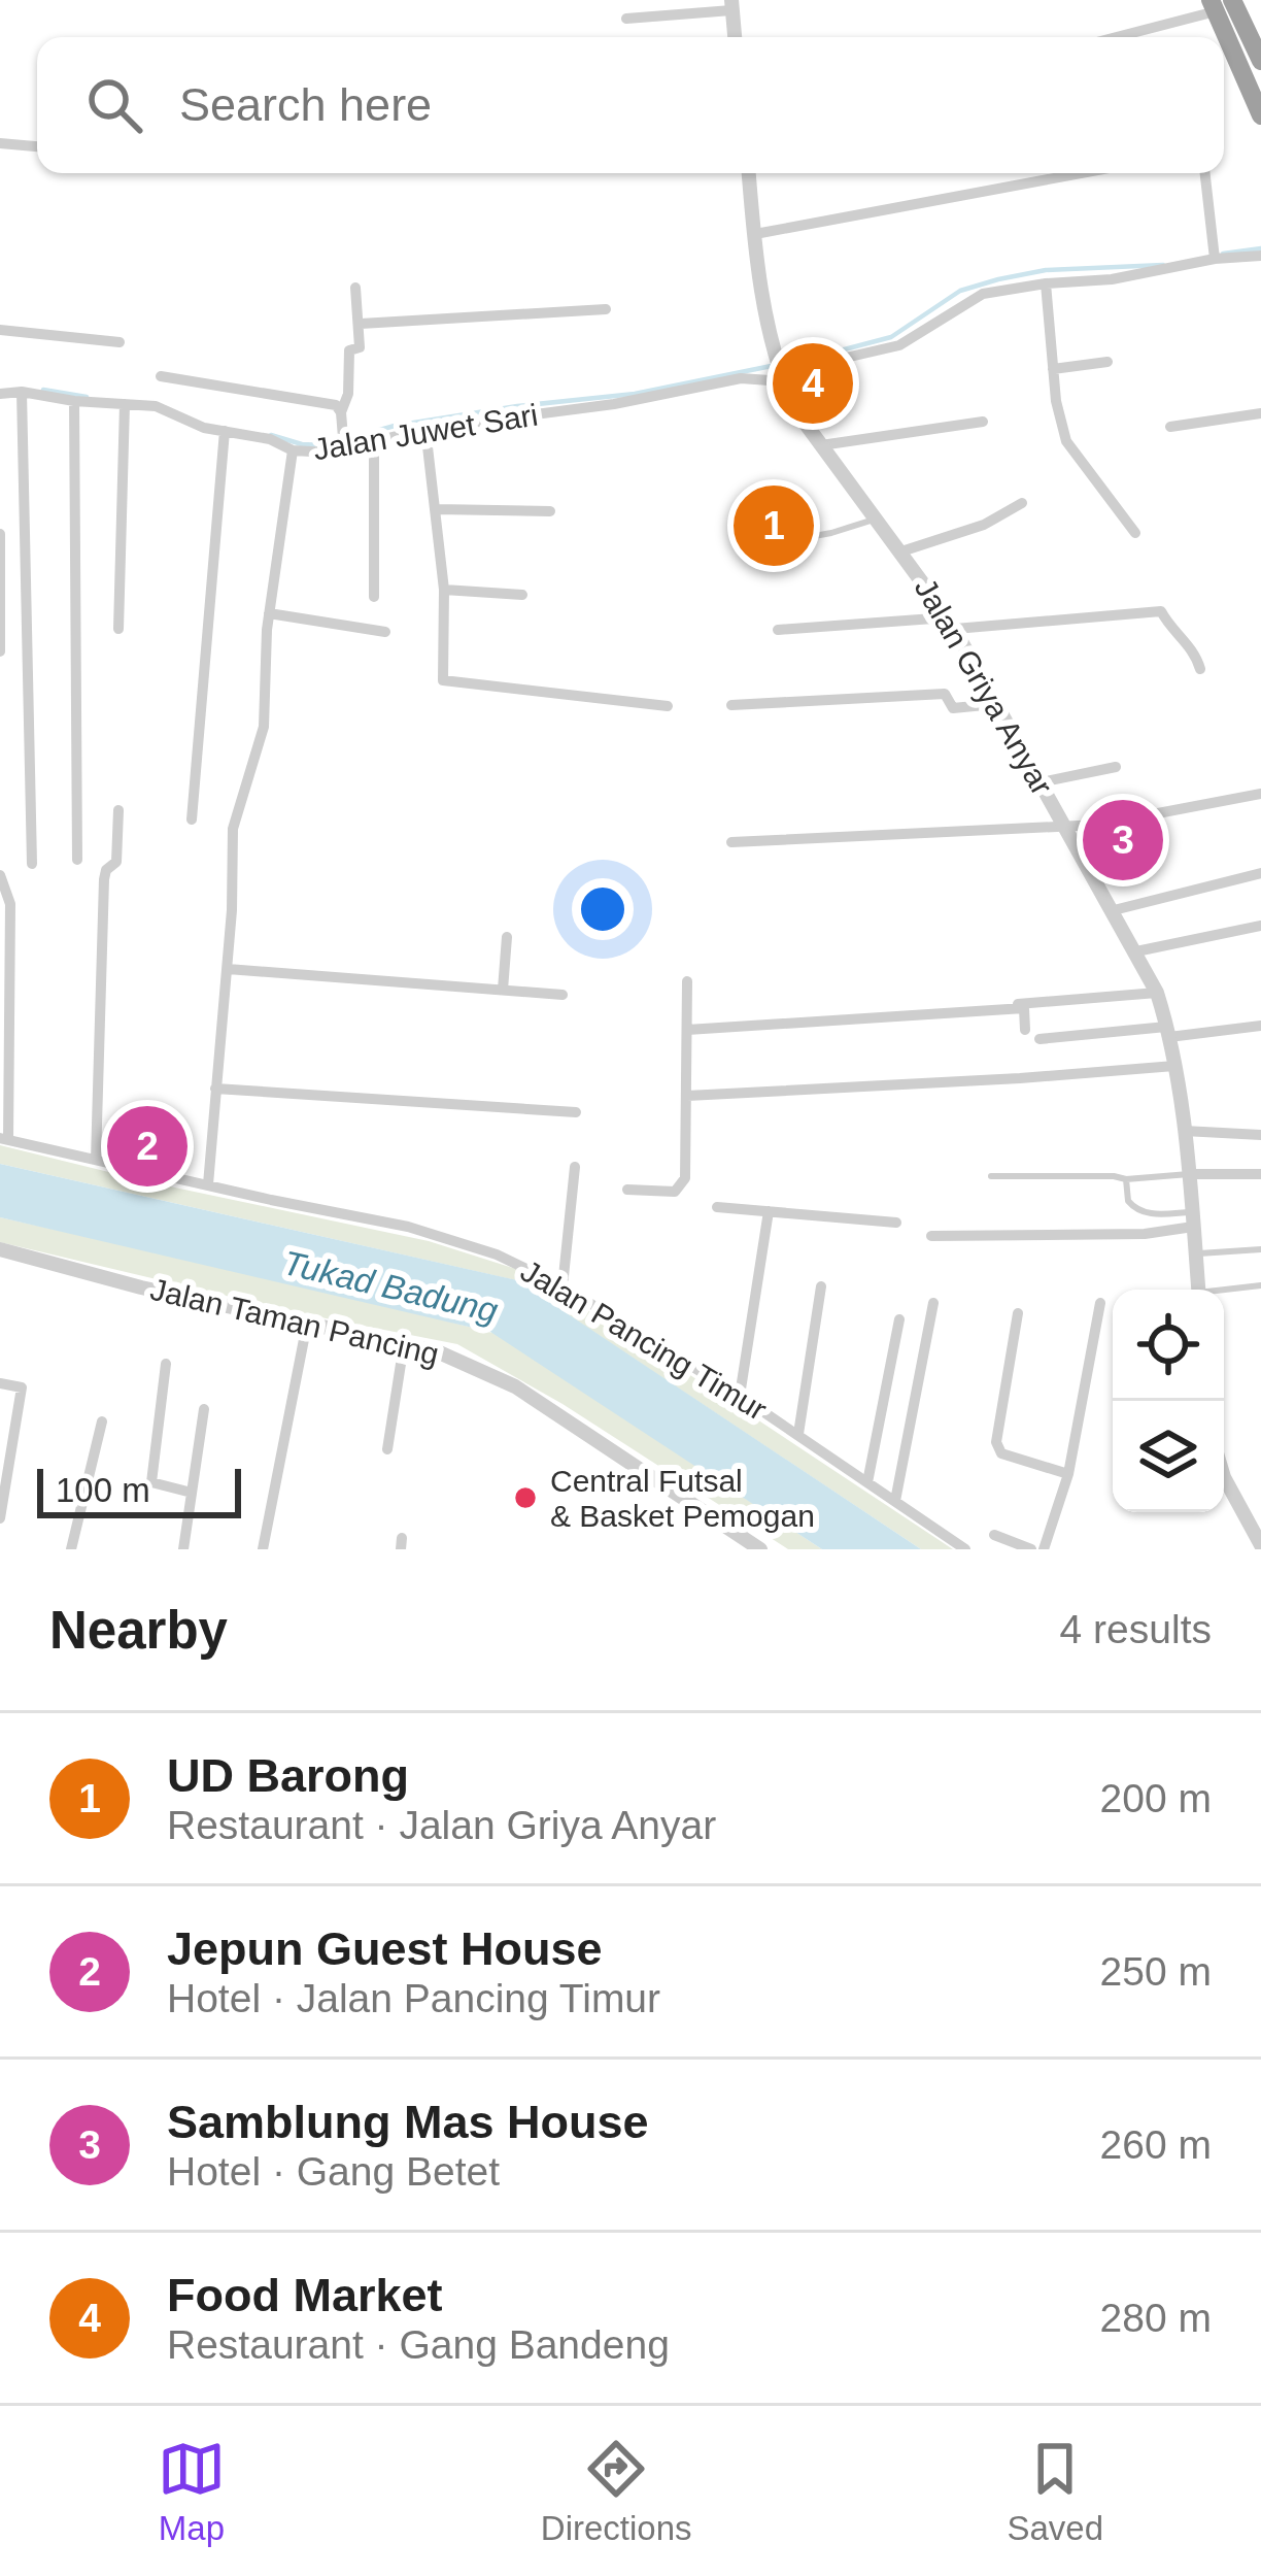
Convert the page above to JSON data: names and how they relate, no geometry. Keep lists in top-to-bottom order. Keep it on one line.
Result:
{"streets":{"street":["Jalan Juwet Sari","Jalan Griya Anyar","Jalan Taman Pancing","Jalan Pancing Timur"]},"crossings":[["Jalan Juwet Sari","Jalan Griya Anyar"]],"water":["Tukad Badung"],"places":["Central Futsal & Basket Pemogan"],"scale_bar":"100 m","page":{"search":"Search here","pins":["4","1","3","2"],"scale":"100 m","heading":["Nearby","4 results"],"list":[{"mark":"1","name":"UD Barong","note":"Restaurant · Jalan Griya Anyar","value":"200 m"},{"mark":"2","name":"Jepun Guest House","note":"Hotel · Jalan Pancing Timur","value":"250 m"},{"mark":"3","name":"Samblung Mas House","note":"Hotel · Gang Betet","value":"260 m"},{"mark":"4","name":"Food Market","note":"Restaurant · Gang Bandeng","value":"280 m"}],"nav":["Map","Directions","Saved"]}}
